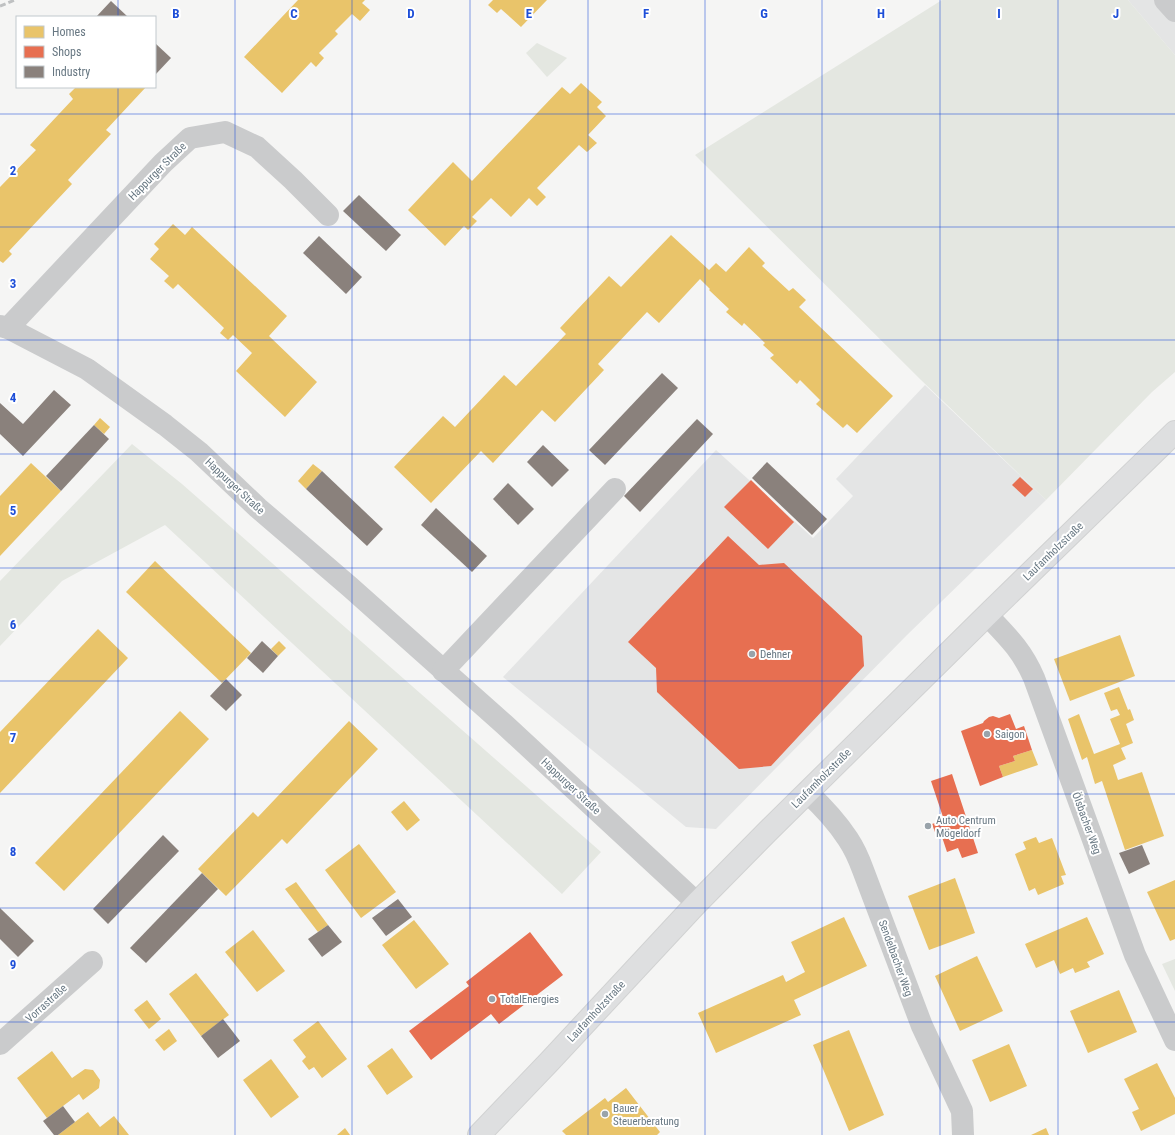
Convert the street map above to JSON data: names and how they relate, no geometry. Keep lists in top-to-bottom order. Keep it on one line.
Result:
{"streets":{"main road":["Laufamholzstraße"],"street":["Happurger Straße","Ölsbacher Weg","Sendelbacher Weg","Vorrastraße"]},"crossings":[["Happurger Straße","Laufamholzstraße"],["Laufamholzstraße","Ölsbacher Weg"],["Laufamholzstraße","Sendelbacher Weg"]],"places":["Dehner","Saigon","Auto Centrum Mögeldorf","TotalEnergies","Bauer Steuerberatung"],"legend":["Homes","Shops","Industry"],"grid":{"columns":["B","C","D","E","F","G","H","I","J"],"rows":["2","3","4","5","6","7","8","9"]}}
